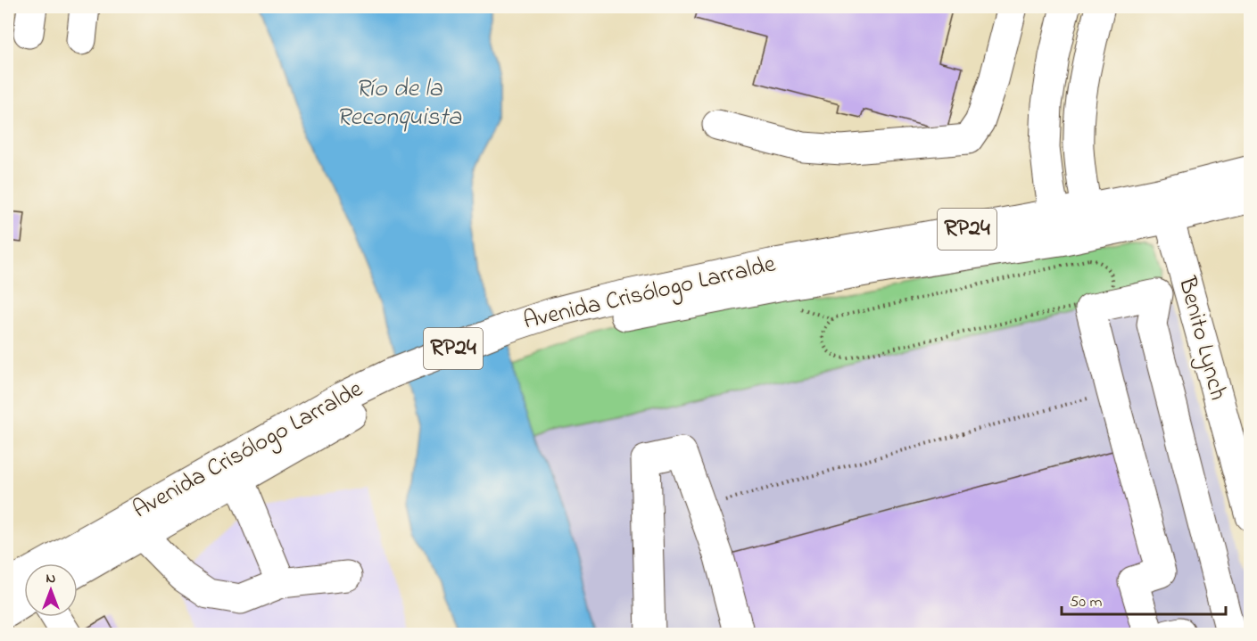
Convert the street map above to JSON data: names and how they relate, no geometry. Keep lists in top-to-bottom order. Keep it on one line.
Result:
{"streets":{"main road":["RP24","Avenida Crisólogo Larralde","Benito Lynch"]},"crossings":[["Avenida Crisólogo Larralde","Benito Lynch"]],"water":["Río de la Reconquista"],"scale_bar":"50 m","north":"top"}
